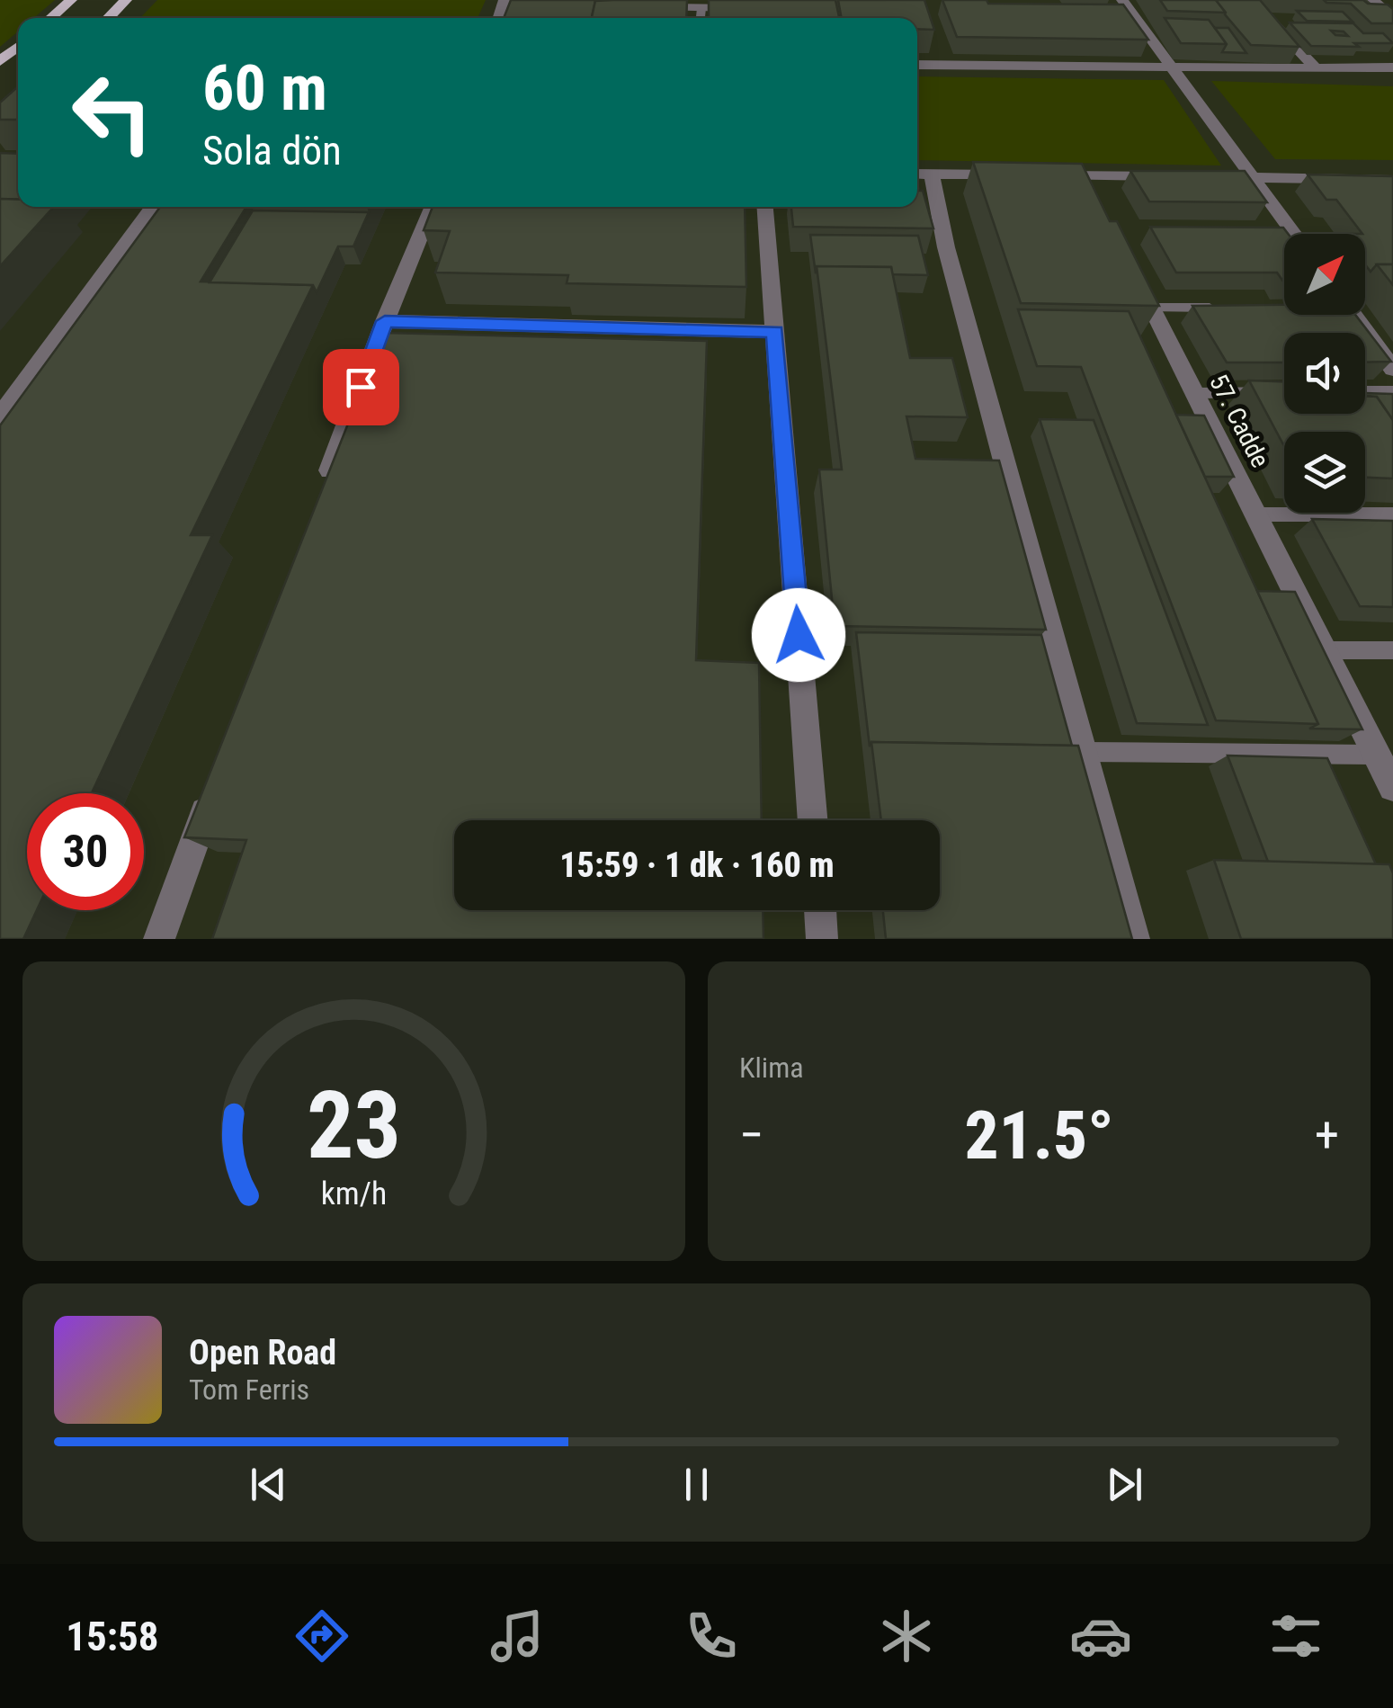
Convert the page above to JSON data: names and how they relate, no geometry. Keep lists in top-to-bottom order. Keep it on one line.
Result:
{"streets":{"street":["57. Cadde"]},"north":"top right","page":{"turn":["60 m","Sola dön"],"limit":"30","trip":"15:59 · 1 dk · 160 m","tile":"Klima","heat":["−","21.5°","+"],"song":["Open Road","Tom Ferris"],"tabs":"15:58","gauge":["23","km/h"]}}
